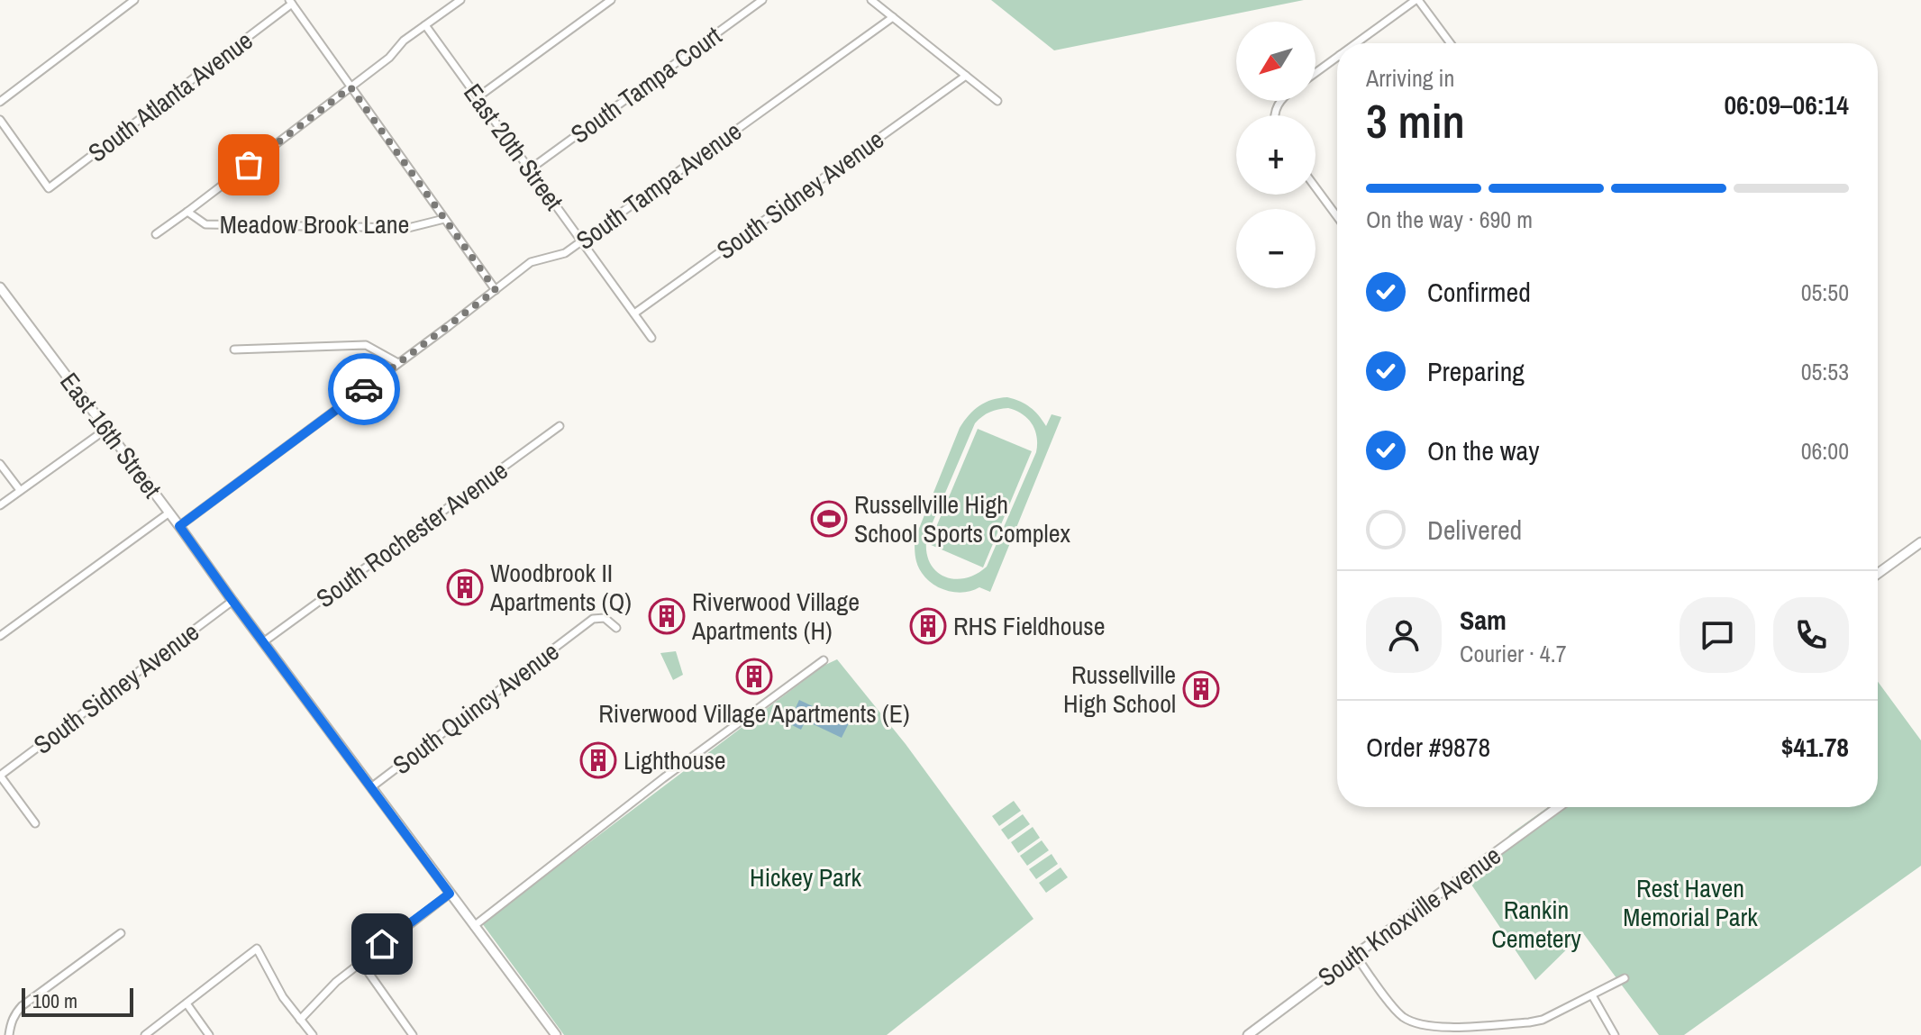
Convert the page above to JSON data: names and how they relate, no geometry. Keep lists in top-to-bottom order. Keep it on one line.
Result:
{"streets":{"street":["South Tampa Court","South Atlanta Avenue","East 20th Street","South Tampa Avenue","South Sidney Avenue","Meadow Brook Lane","East 16th Street","South Rochester Avenue","South Quincy Avenue","South Knoxville Avenue"]},"crossings":[["South Tampa Court","East 20th Street"],["East 20th Street","South Tampa Avenue"],["East 20th Street","South Sidney Avenue"],["South Tampa Avenue","East 16th Street"],["South Sidney Avenue","East 16th Street"],["East 16th Street","South Rochester Avenue"],["East 16th Street","South Quincy Avenue"]],"parks":["Hickey Park","Rest Haven Memorial Park","Rankin Cemetery"],"places":{"sports":["Russellville High School Sports Complex"],"building":["Woodbrook II Apartments (Q)","Riverwood Village Apartments (H)","RHS Fieldhouse","Riverwood Village Apartments (E)","Russellville High School","Lighthouse"]},"scale_bar":"100 m","north":"bottom left","page":{"map_buttons":["+","−"],"heading":["3 min","Arriving in","06:09–06:14"],"panel":["Sam","Courier · 4.7","Order #9878","$41.78"],"bar":"On the way · 690 m","list":[["Confirmed","05:50"],["Preparing","05:53"],["On the way","06:00"],"Delivered"],"scale":"100 m"}}
